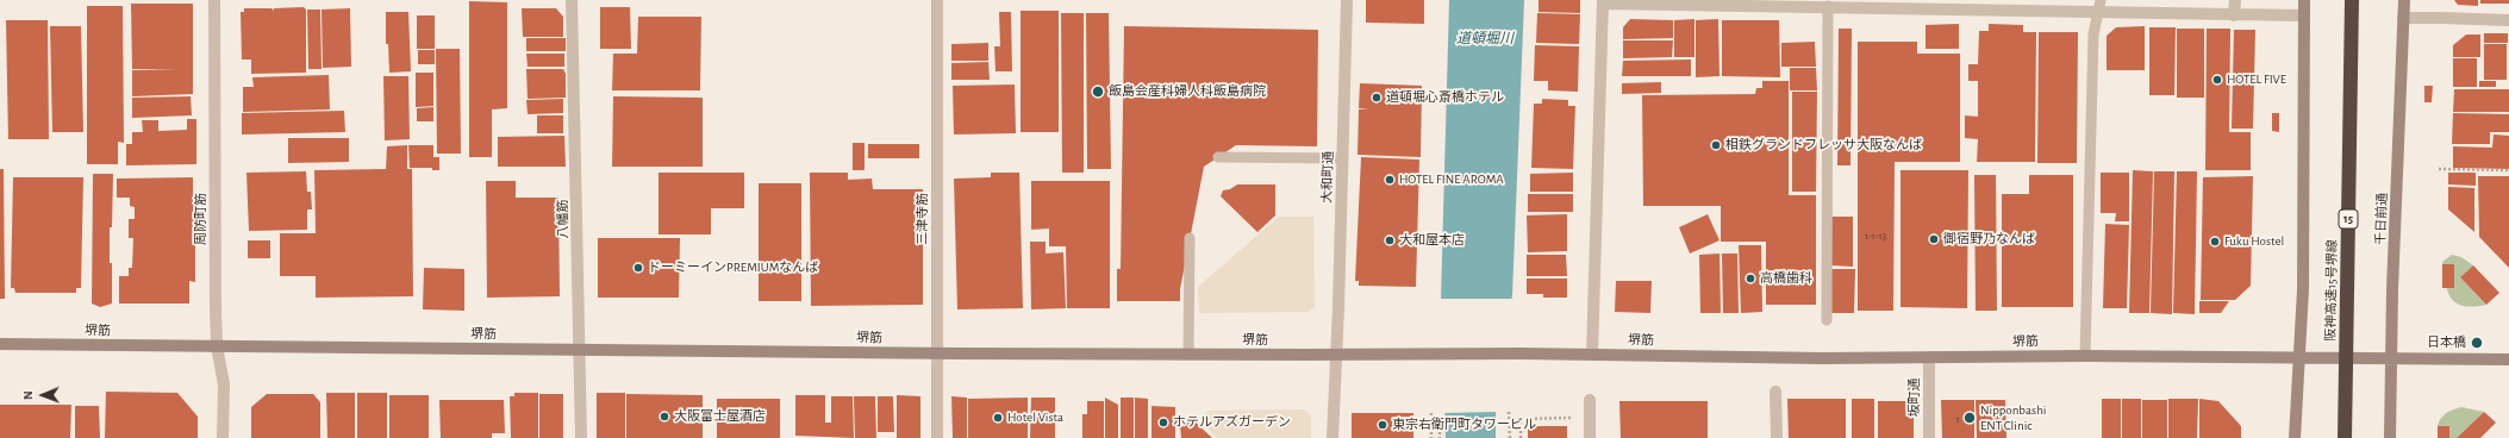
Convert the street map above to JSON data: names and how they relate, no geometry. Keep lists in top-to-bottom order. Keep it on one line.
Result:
{"streets":{"highway":["15","阪神高速15号堺線"],"main road":["千日前通","堺筋"],"street":["大和町通","周防町筋","八幡筋","三津寺筋","坂町通"]},"crossings":[["大和町通","堺筋"],["周防町筋","堺筋"],["八幡筋","堺筋"],["三津寺筋","堺筋"],["千日前通","堺筋"],["堺筋","坂町通"]],"water":["道頓堀川"],"places":["HOTEL FIVE","飯島会産科婦人科飯島病院","道頓堀心斎橋ホテル","相鉄グランドフレッサ大阪なんば","HOTEL FINE AROMA","御宿野乃なんば","大和屋本店","Fuku Hostel","ドーミーインPREMIUMなんば","高橋歯科","日本橋","大阪富士屋酒店","Hotel Vista","Nipponbashi ENT Clinic","ホテルアズガーデン","東宗右衛門町タワービル"],"house_numbers":["1-1-13","1"],"north":"left"}
